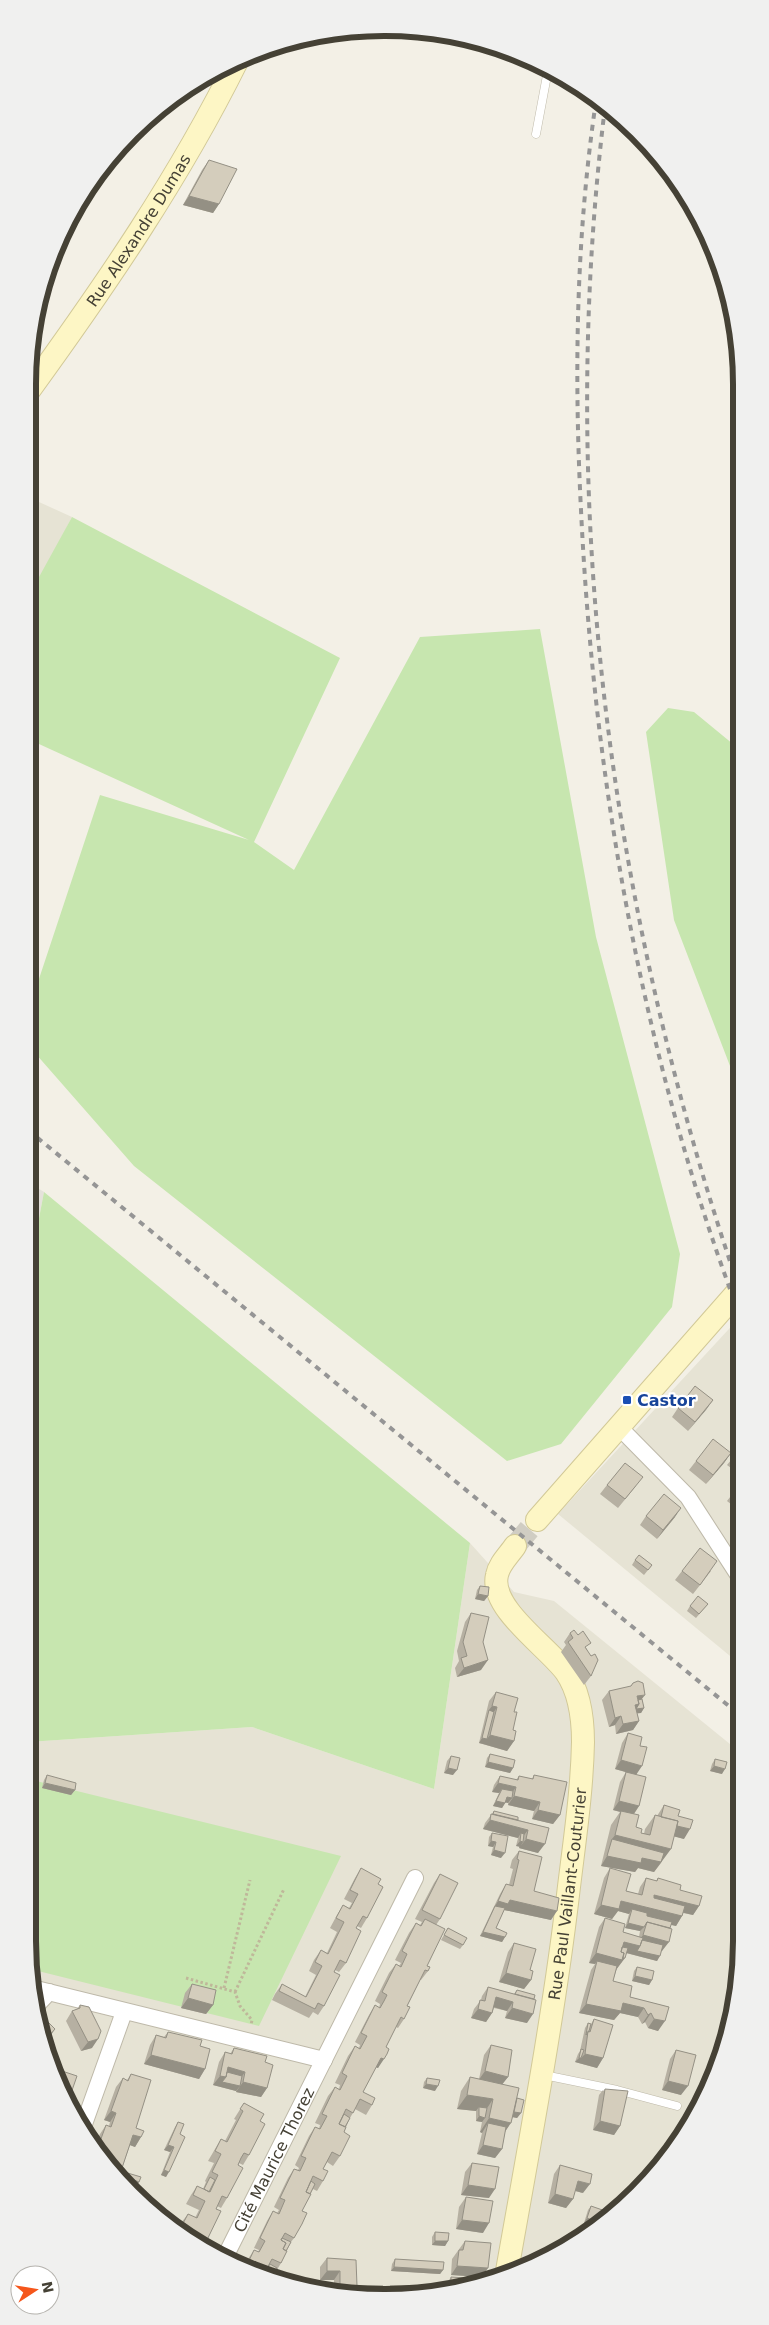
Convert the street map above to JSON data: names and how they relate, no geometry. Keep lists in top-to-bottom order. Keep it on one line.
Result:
{"streets":{"street":["Rue Alexandre Dumas","Rue Paul Vaillant-Couturier","Cité Maurice Thorez"]},"places":{"transit":["Castor"]},"north":"right"}
